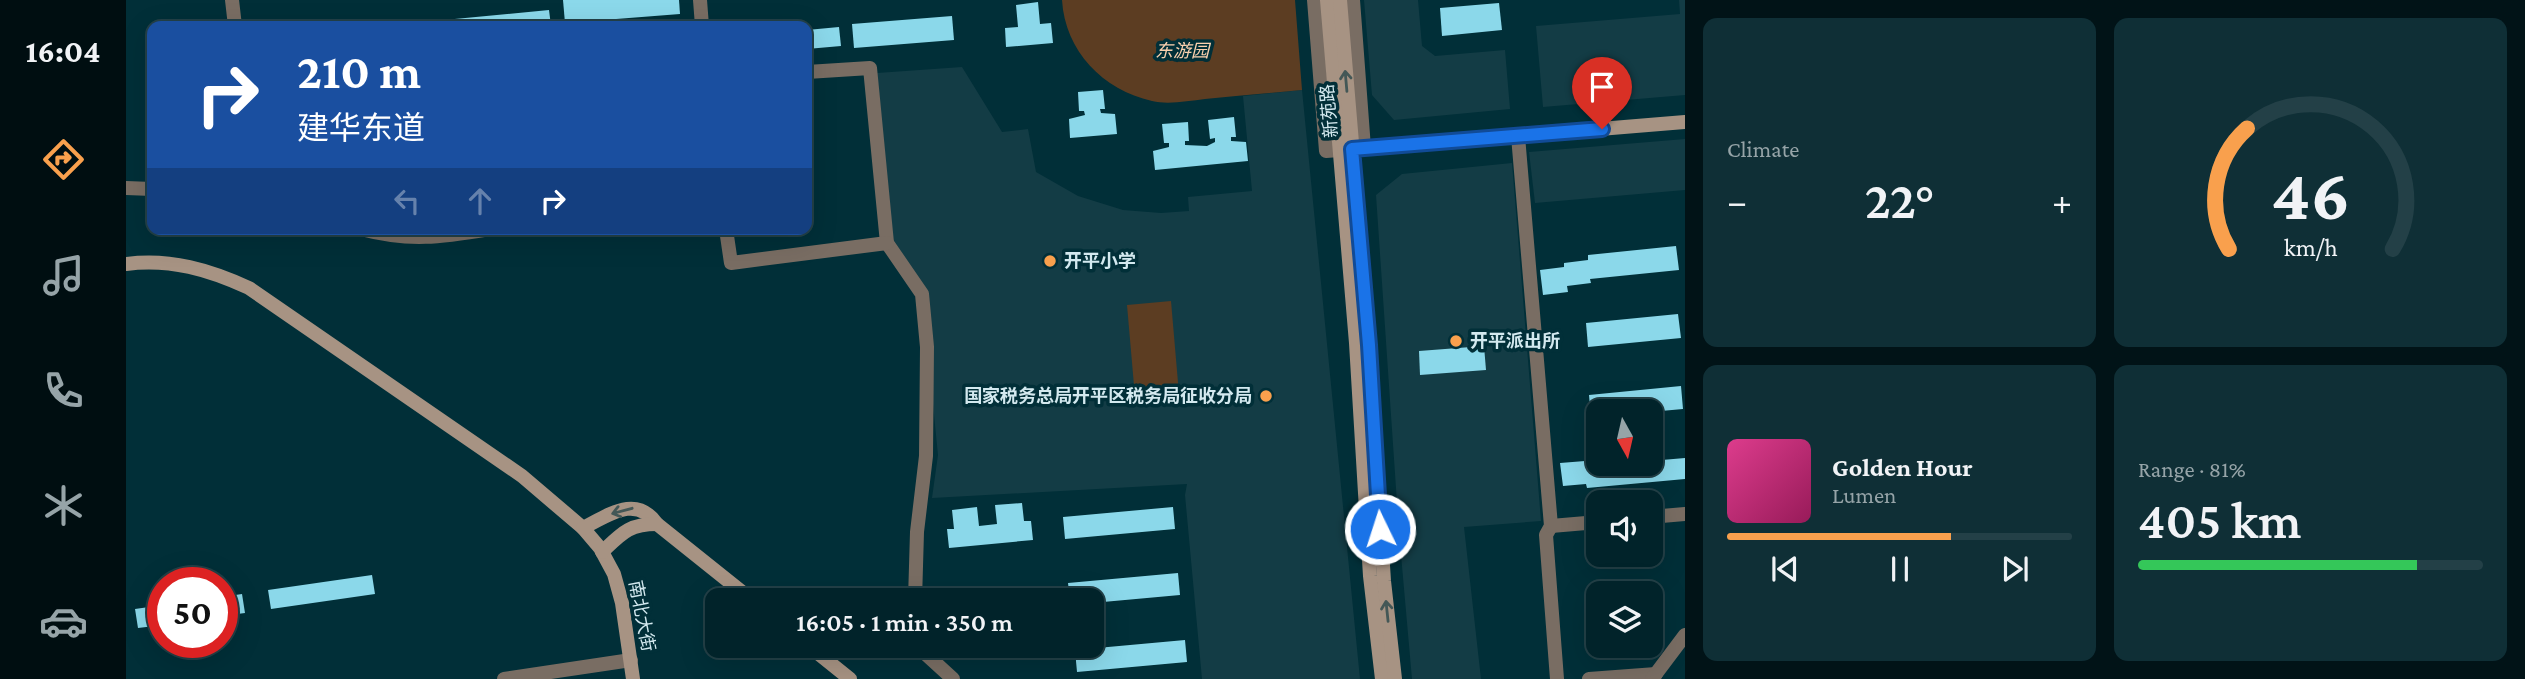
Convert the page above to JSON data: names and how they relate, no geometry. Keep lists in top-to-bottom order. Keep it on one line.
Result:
{"streets":{"main road":["新苑路","南北大街"]},"parks":["东游园"],"places":["开平小学","开平派出所","国家税务总局开平区税务局征收分局"],"north":"bottom","page":{"tabs":"16:04","tile":["Climate",["Range · 81%","405 km"]],"turn":["210 m","建华东道"],"heat":["−","22°","+"],"song":["Golden Hour","Lumen"],"limit":"50","trip":"16:05 · 1 min · 350 m","gauge":["46","km/h"]}}
